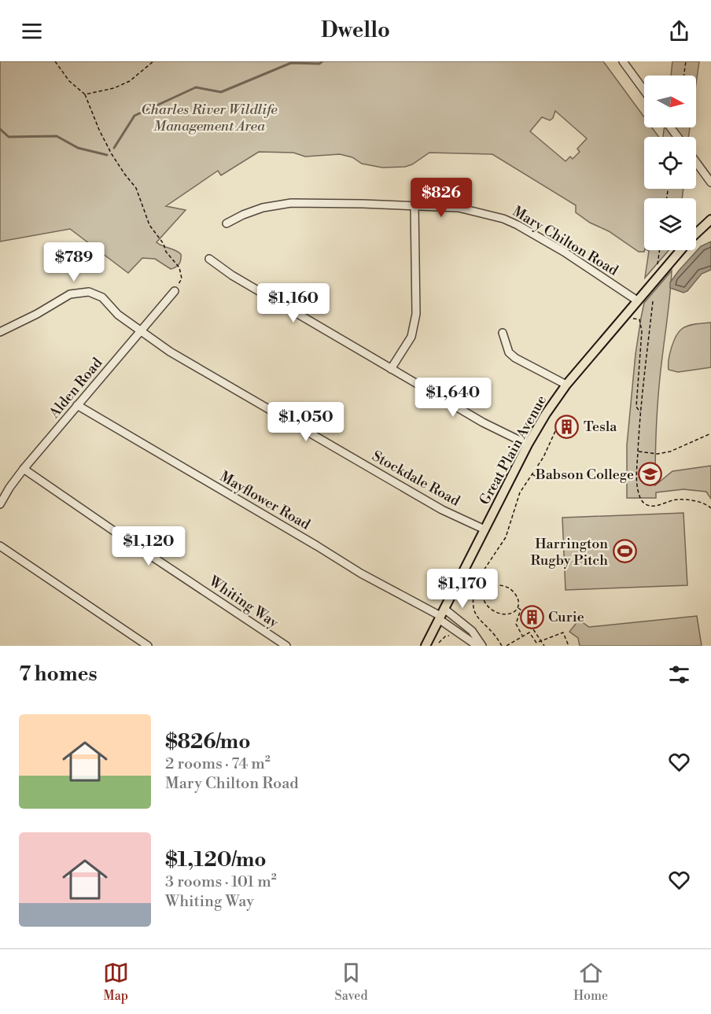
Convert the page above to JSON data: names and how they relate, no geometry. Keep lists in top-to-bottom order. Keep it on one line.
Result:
{"streets":{"main road":["Great Plain Avenue"],"street":["Mary Chilton Road","Alden Road","Stockdale Road","Mayflower Road","Whiting Way"]},"crossings":[["Mary Chilton Road","Great Plain Avenue"],["Alden Road","Stockdale Road"],["Alden Road","Mayflower Road"],["Alden Road","Whiting Way"],["Great Plain Avenue","Stockdale Road"],["Great Plain Avenue","Mayflower Road"]],"parks":["Charles River Wildlife Management Area"],"places":{"building":["Tesla","Curie"],"school or university":["Babson College"],"sports":["Harrington Rugby Pitch"]},"north":"right","page":{"header":"Dwello","price":["$826","$789","$1,160","$1,640","$1,050","$1,120","$1,170"],"heading":"7 homes","list":[{"name":"$826/mo","note":"2 rooms · 74 m² · Mary Chilton Road"},{"name":"$1,120/mo","note":"3 rooms · 101 m² · Whiting Way"}],"tabs":["Map","Saved","Home"]}}
